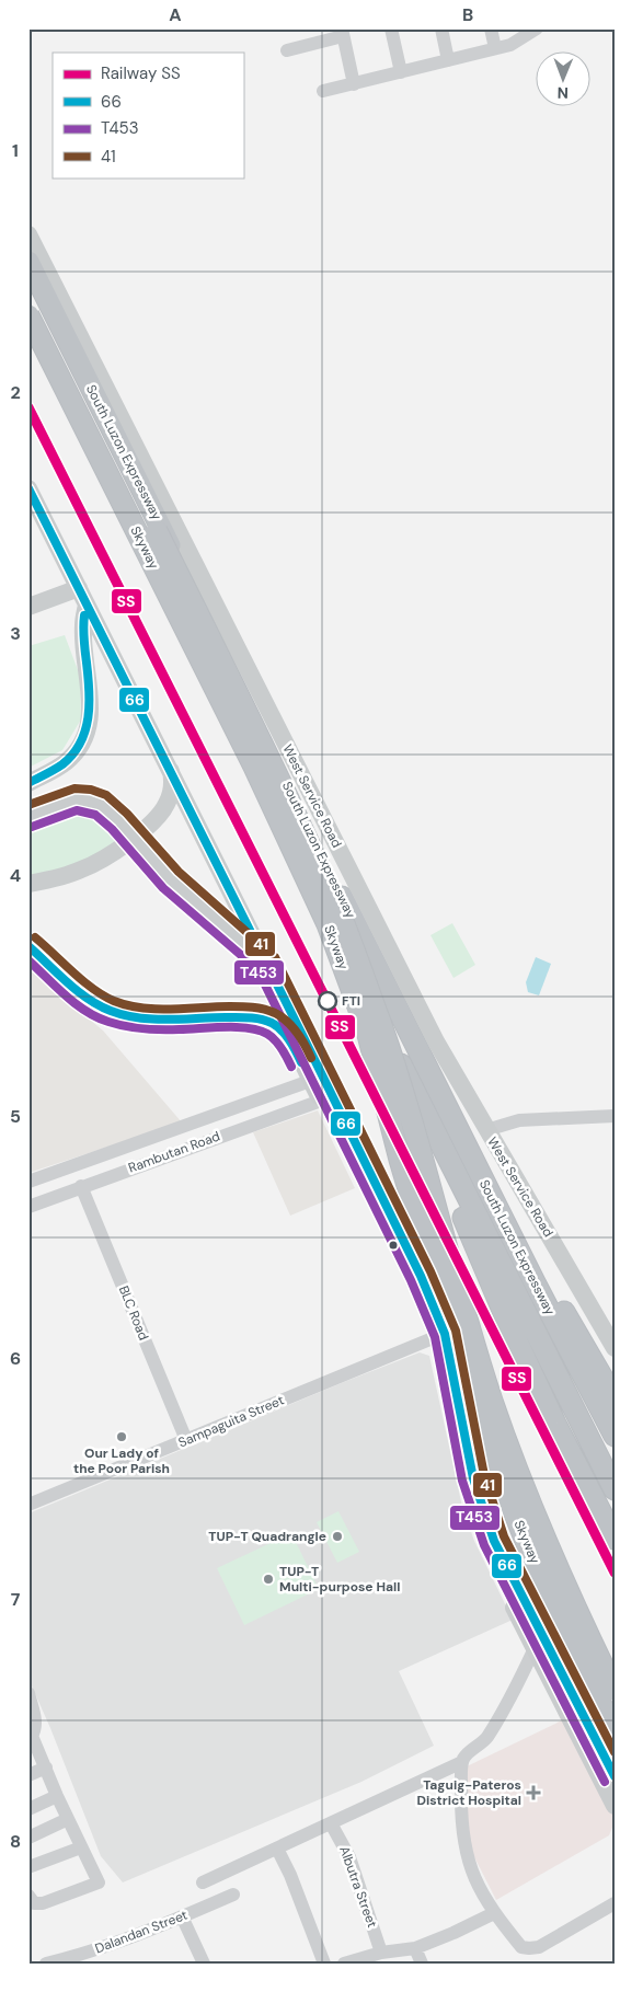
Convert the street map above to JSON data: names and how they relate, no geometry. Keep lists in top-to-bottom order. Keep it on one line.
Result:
{"streets":{"highway":["South Luzon Expressway","Skyway"],"main road":["West Service Road"],"street":["Rambutan Road","BLC Road","Sampaguita Street","Albutra Street","Dalandan Street"]},"crossings":[["Rambutan Road","BLC Road"],["BLC Road","Sampaguita Street"]],"places":{"other":["FTI","Our Lady of the Poor Parish","TUP-T Quadrangle","TUP-T Multi-purpose Hall"],"health":["Taguig-Pateros District Hospital"]},"lines":["rail line SS","transit line 66","transit line 41","transit line T453"],"legend":["Railway SS","66","T453","41"],"north":"bottom","grid":{"columns":["A","B"],"rows":["1","2","3","4","5","6","7","8"]}}
